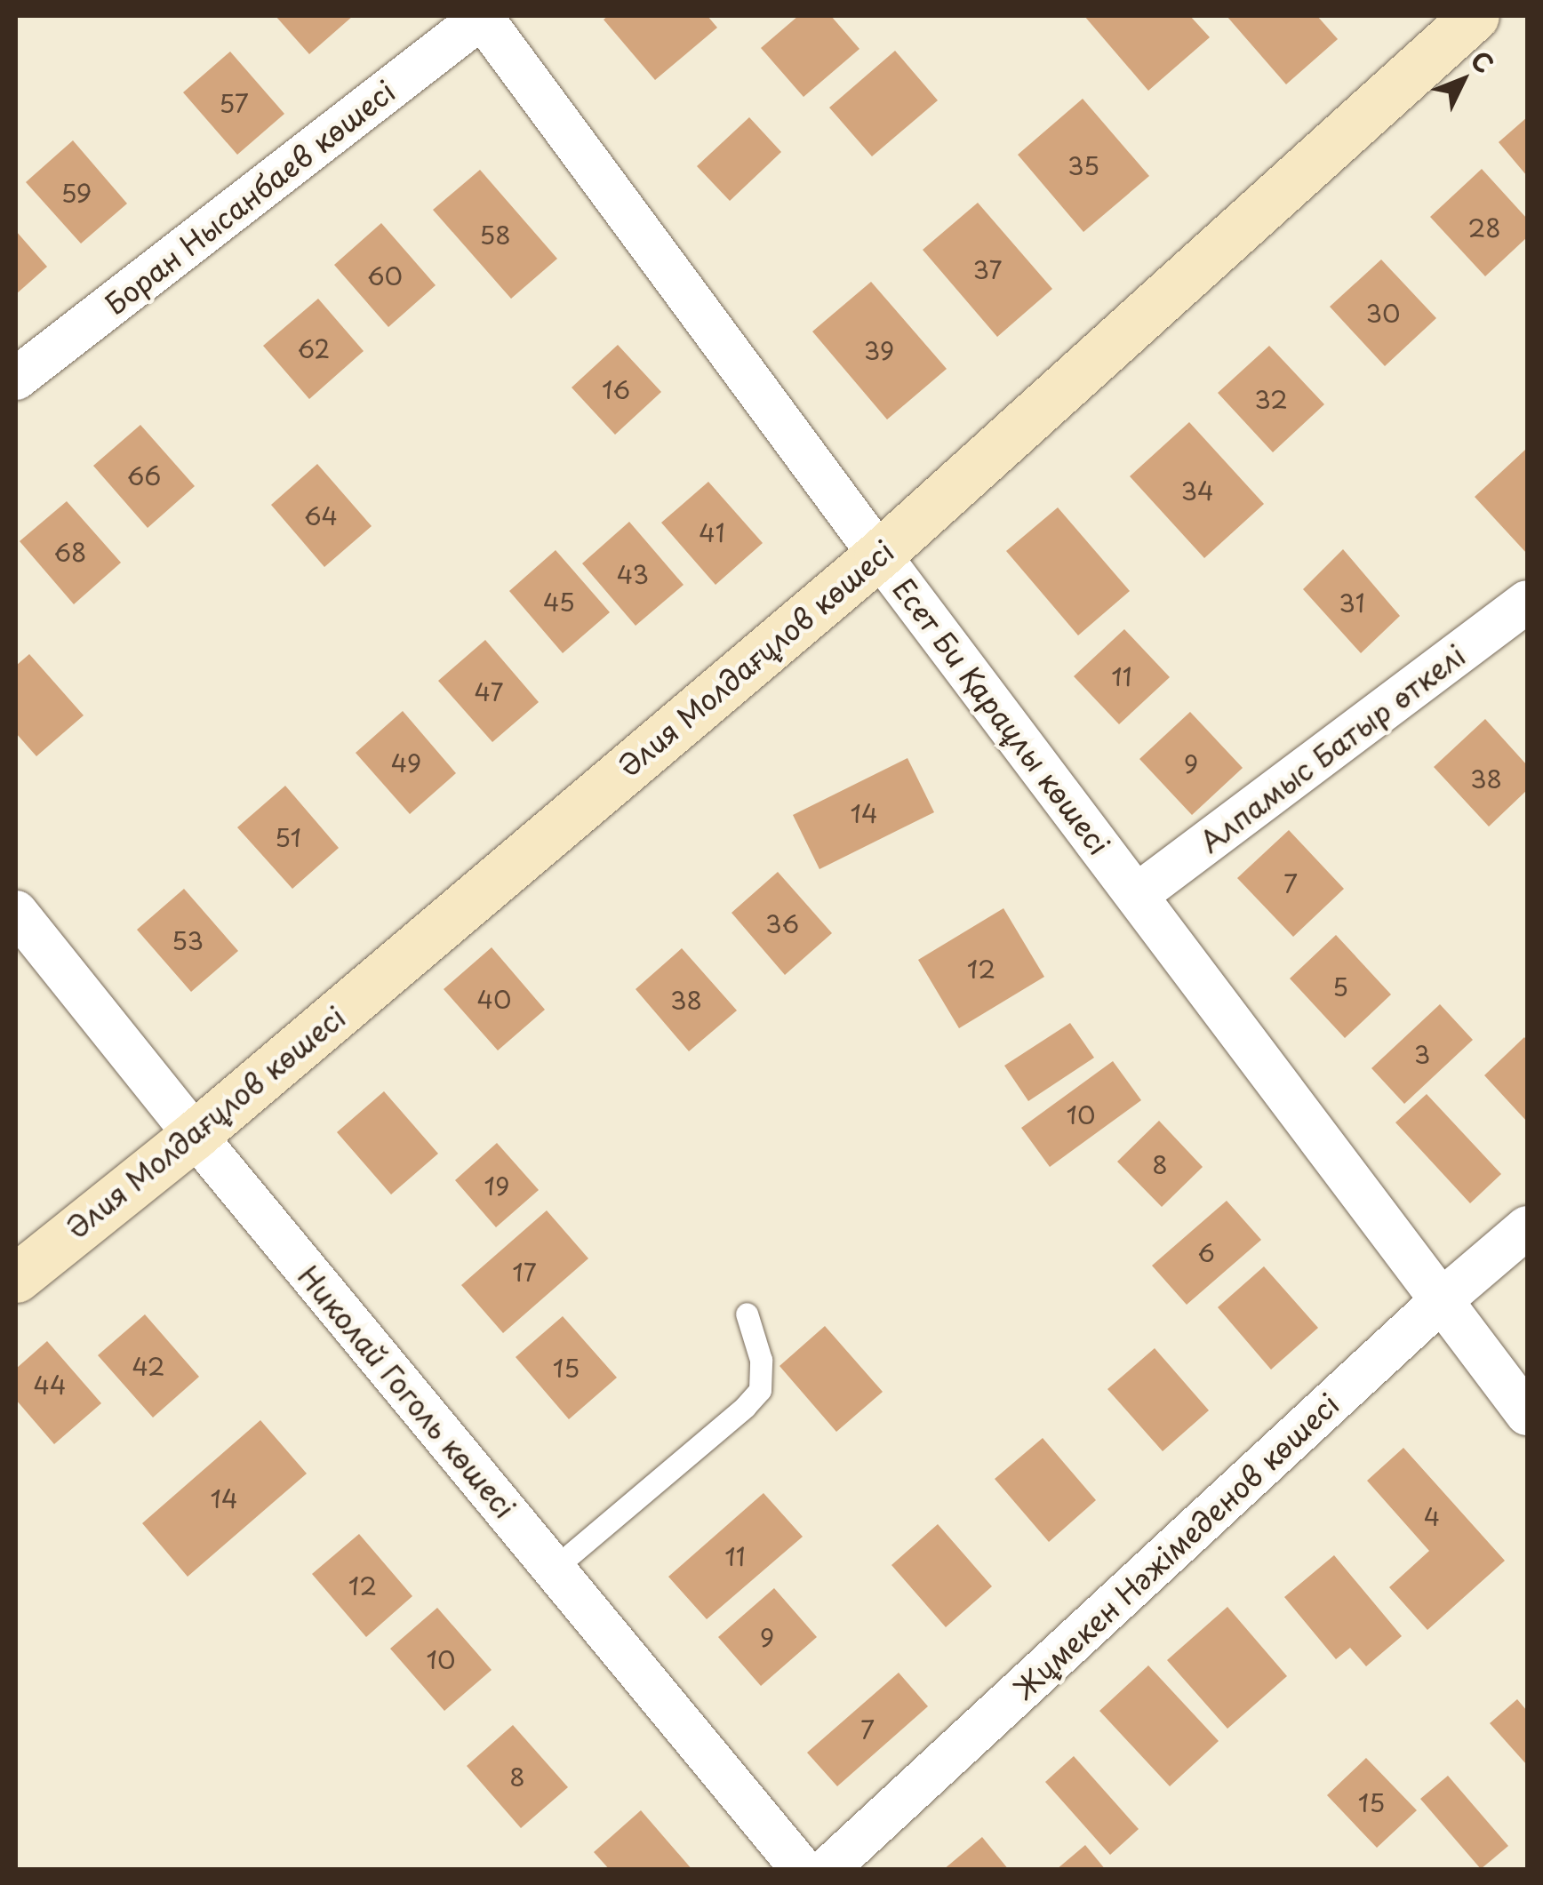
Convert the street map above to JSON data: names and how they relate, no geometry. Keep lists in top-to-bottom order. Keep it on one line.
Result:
{"streets":{"main road":["Әлия Молдағұлов көшесі"],"street":["Боран Нысанбаев көшесі","Есет Би Қараұлы көшесі","Алпамыс Батыр өткелі","Николай Гоголь көшесі","Жұмекен Нәжімеденов көшесі"]},"crossings":[["Боран Нысанбаев көшесі","Есет Би Қараұлы көшесі"],["Әлия Молдағұлов көшесі","Есет Би Қараұлы көшесі"],["Әлия Молдағұлов көшесі","Николай Гоголь көшесі"],["Есет Би Қараұлы көшесі","Алпамыс Батыр өткелі"],["Есет Би Қараұлы көшесі","Жұмекен Нәжімеденов көшесі"]],"house_numbers":["57","35","59","28","58","37","60","30","62","39","16","32","66","34","64","41","68","43","45","31","11","47","49","9","38","14","51","7","36","53","12","5","40","38","3","10","8","19","6","17","42","15","44","14","4","11","12","9","10","7","8","15"],"north":"top right"}
